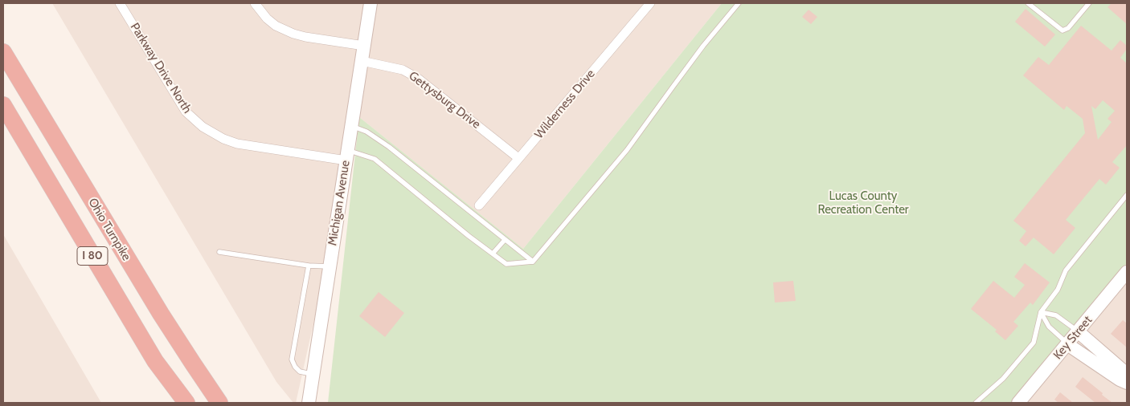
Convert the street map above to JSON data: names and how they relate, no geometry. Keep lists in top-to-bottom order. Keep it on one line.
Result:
{"streets":{"highway":["Ohio Turnpike","I 80"],"street":["Parkway Drive North","Gettysburg Drive","Wilderness Drive","Michigan Avenue","Key Street"]},"crossings":[["Parkway Drive North","Michigan Avenue"],["Gettysburg Drive","Wilderness Drive"],["Gettysburg Drive","Michigan Avenue"]],"parks":["Lucas County Recreation Center"]}
